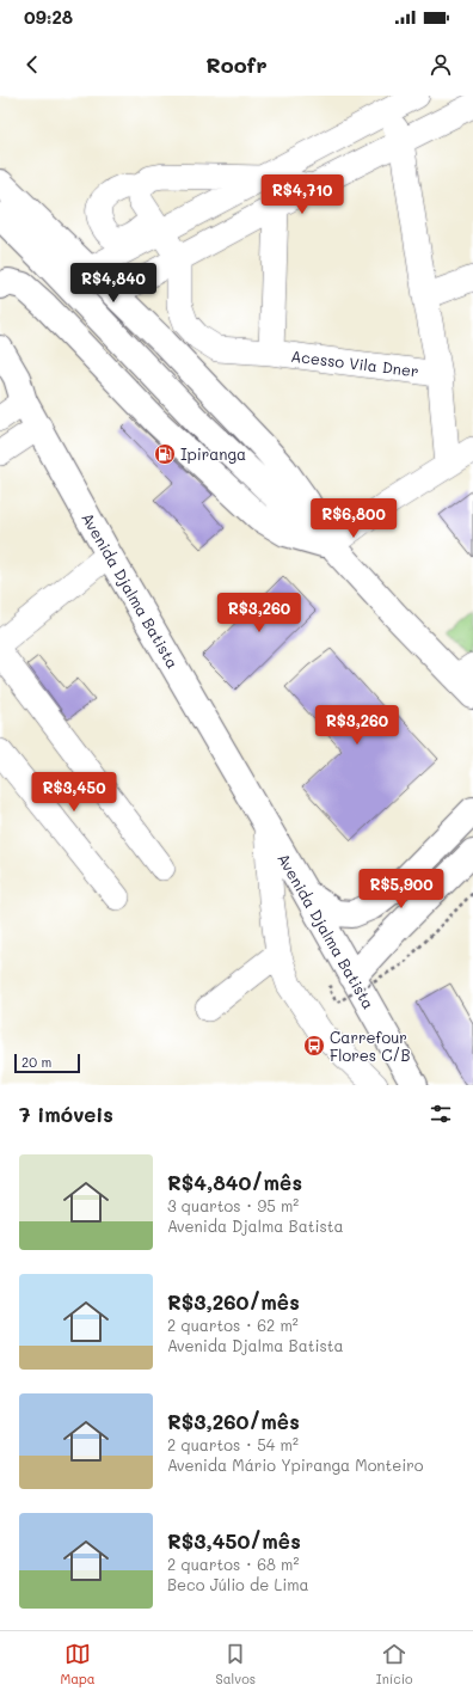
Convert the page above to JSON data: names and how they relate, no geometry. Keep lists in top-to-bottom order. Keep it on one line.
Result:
{"streets":{"main road":["Avenida Djalma Batista"],"street":["Acesso Vila Dner"]},"places":{"fuel station":["Ipiranga"],"bus stop":["Carrefour Flores C/B"]},"scale_bar":"20 m","page":{"status":"09:28","header":"Roofr","price":["R$4,710","R$4,840","R$6,800","R$3,260","R$3,260","R$3,450","R$5,900"],"scale":"20 m","heading":"7 imóveis","list":[{"name":"R$4,840/mês","note":"3 quartos · 95 m² · Avenida Djalma Batista"},{"name":"R$3,260/mês","note":"2 quartos · 62 m² · Avenida Djalma Batista"},{"name":"R$3,260/mês","note":"2 quartos · 54 m² · Avenida Mário Ypiranga Monteiro"},{"name":"R$3,450/mês","note":"2 quartos · 68 m² · Beco Júlio de Lima"}],"tabs":["Mapa","Salvos","Início"]}}
